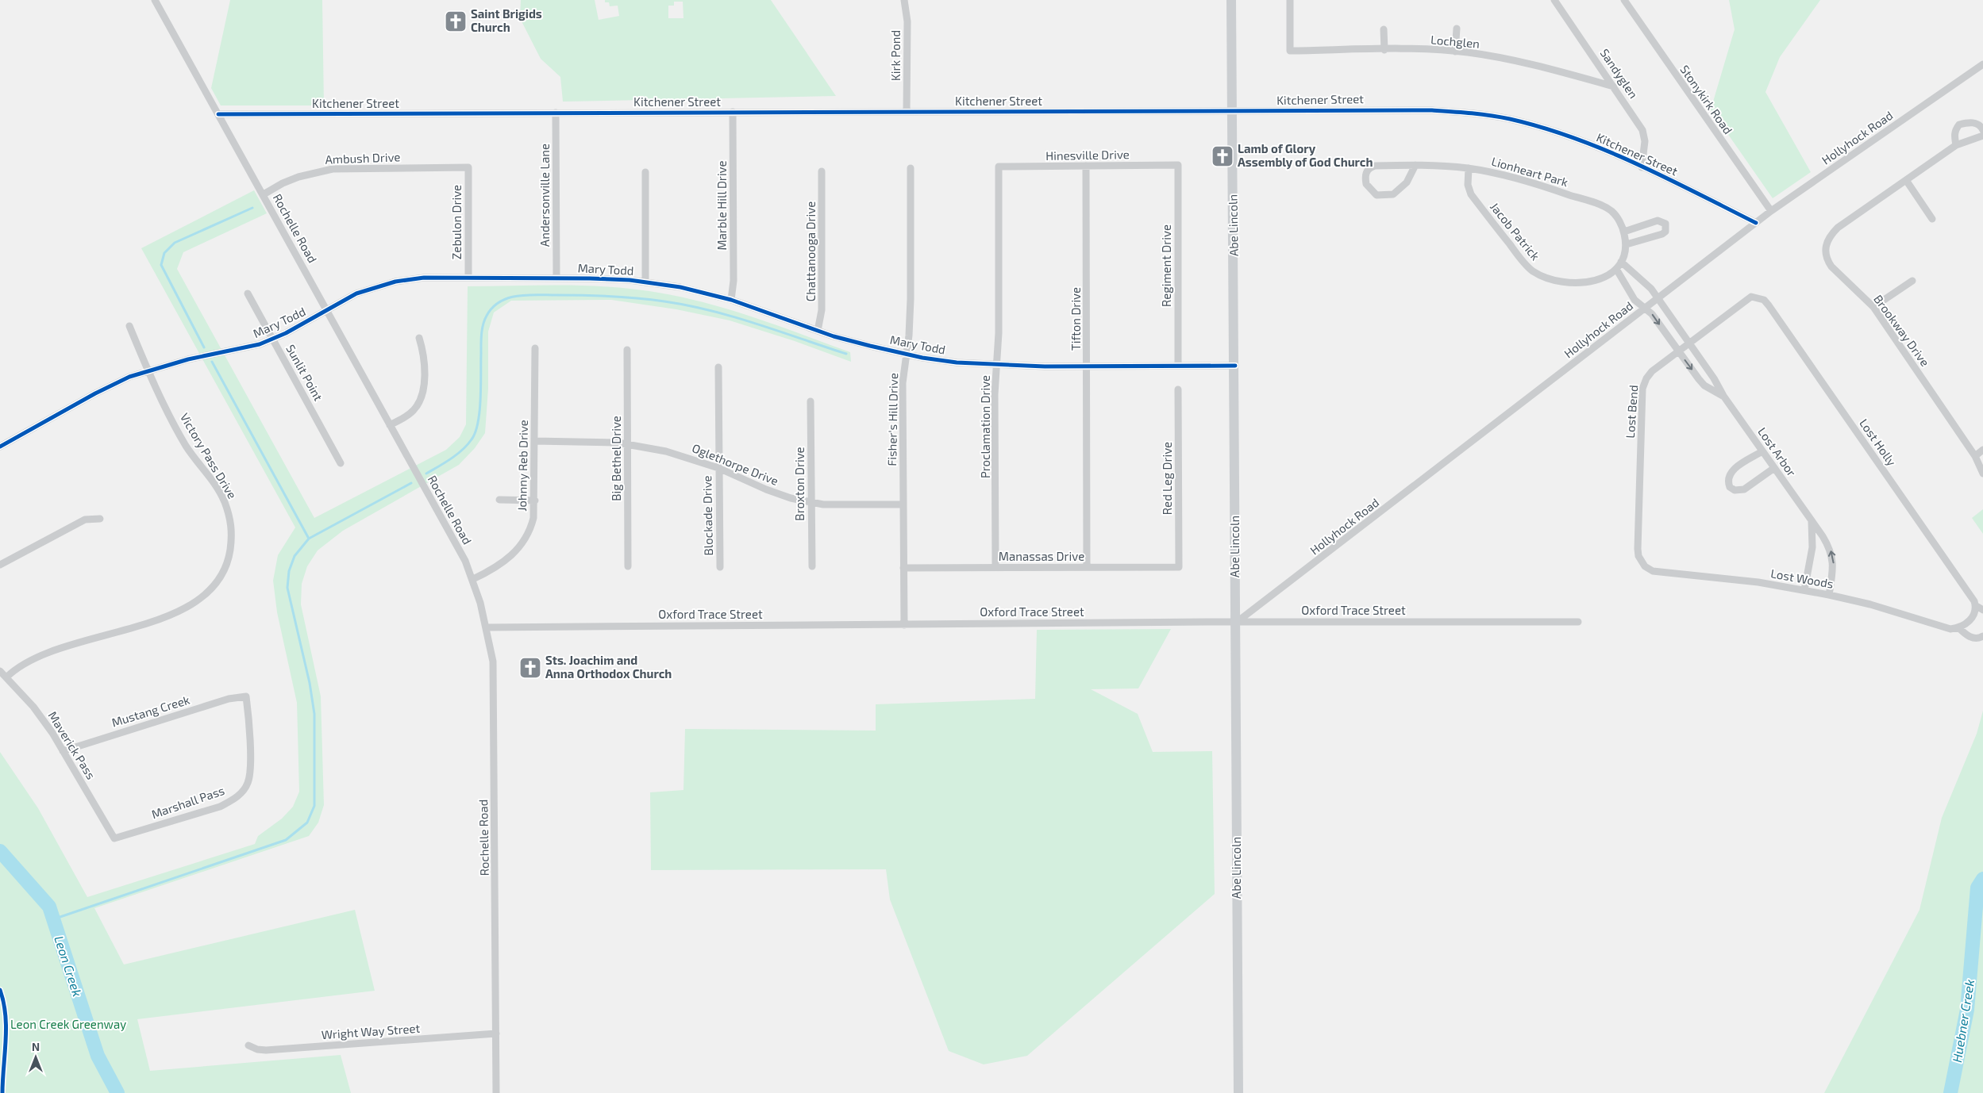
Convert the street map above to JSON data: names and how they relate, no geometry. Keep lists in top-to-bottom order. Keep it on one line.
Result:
{"streets":{"street":["Lochglen","Kirk Pond","Sandyglen","Kitchener Street","Stonykirk Road","Hollyhock Road","Hinesville Drive","Ambush Drive","Lionheart Park","Andersonville Lane","Marble Hill Drive","Zebulon Drive","Abe Lincoln","Rochelle Road","Jacob Patrick","Chattanooga Drive","Regiment Drive","Mary Todd","Tifton Drive","Brookway Drive","Sunlit Point","Lost Bend","Fisher's Hill Drive","Proclamation Drive","Lost Holly","Lost Arbor","Victory Pass Drive","Big Bethel Drive","Oglethorpe Drive","Johnny Reb Drive","Red Leg Drive","Broxton Drive","Blockade Drive","Manassas Drive","Lost Woods","Oxford Trace Street","Mustang Creek","Maverick Pass","Marshall Pass","Wright Way Street"]},"crossings":[["Lochglen","Sandyglen"],["Kirk Pond","Kitchener Street"],["Sandyglen","Kitchener Street"],["Kitchener Street","Hollyhock Road"],["Kitchener Street","Andersonville Lane"],["Kitchener Street","Marble Hill Drive"],["Kitchener Street","Abe Lincoln"],["Kitchener Street","Rochelle Road"],["Stonykirk Road","Hollyhock Road"],["Hollyhock Road","Abe Lincoln"],["Hollyhock Road","Lost Arbor"],["Hollyhock Road","Oxford Trace Street"],["Hinesville Drive","Regiment Drive"],["Hinesville Drive","Tifton Drive"],["Hinesville Drive","Proclamation Drive"],["Ambush Drive","Zebulon Drive"],["Ambush Drive","Rochelle Road"],["Lionheart Park","Jacob Patrick"],["Andersonville Lane","Mary Todd"],["Marble Hill Drive","Mary Todd"],["Zebulon Drive","Mary Todd"],["Abe Lincoln","Mary Todd"],["Abe Lincoln","Oxford Trace Street"],["Rochelle Road","Mary Todd"],["Rochelle Road","Johnny Reb Drive"],["Rochelle Road","Oxford Trace Street"],["Rochelle Road","Wright Way Street"],["Chattanooga Drive","Mary Todd"],["Regiment Drive","Mary Todd"],["Mary Todd","Tifton Drive"],["Mary Todd","Sunlit Point"],["Mary Todd","Fisher's Hill Drive"],["Mary Todd","Proclamation Drive"],["Mary Todd","Victory Pass Drive"],["Tifton Drive","Manassas Drive"],["Lost Bend","Lost Holly"],["Lost Bend","Lost Arbor"],["Lost Bend","Lost Woods"],["Fisher's Hill Drive","Oglethorpe Drive"],["Fisher's Hill Drive","Manassas Drive"],["Fisher's Hill Drive","Oxford Trace Street"],["Proclamation Drive","Manassas Drive"],["Lost Arbor","Lost Woods"],["Victory Pass Drive","Maverick Pass"],["Big Bethel Drive","Oglethorpe Drive"],["Oglethorpe Drive","Johnny Reb Drive"],["Oglethorpe Drive","Broxton Drive"],["Oglethorpe Drive","Blockade Drive"],["Red Leg Drive","Manassas Drive"],["Mustang Creek","Maverick Pass"],["Mustang Creek","Marshall Pass"],["Maverick Pass","Marshall Pass"]],"water":["Leon Creek","Huebner Creek"],"parks":["Leon Creek Greenway"],"places":{"church":["Saint Brigids Church","Lamb of Glory Assembly of God Church","Sts. Joachim and Anna Orthodox Church"]},"north":"top"}
